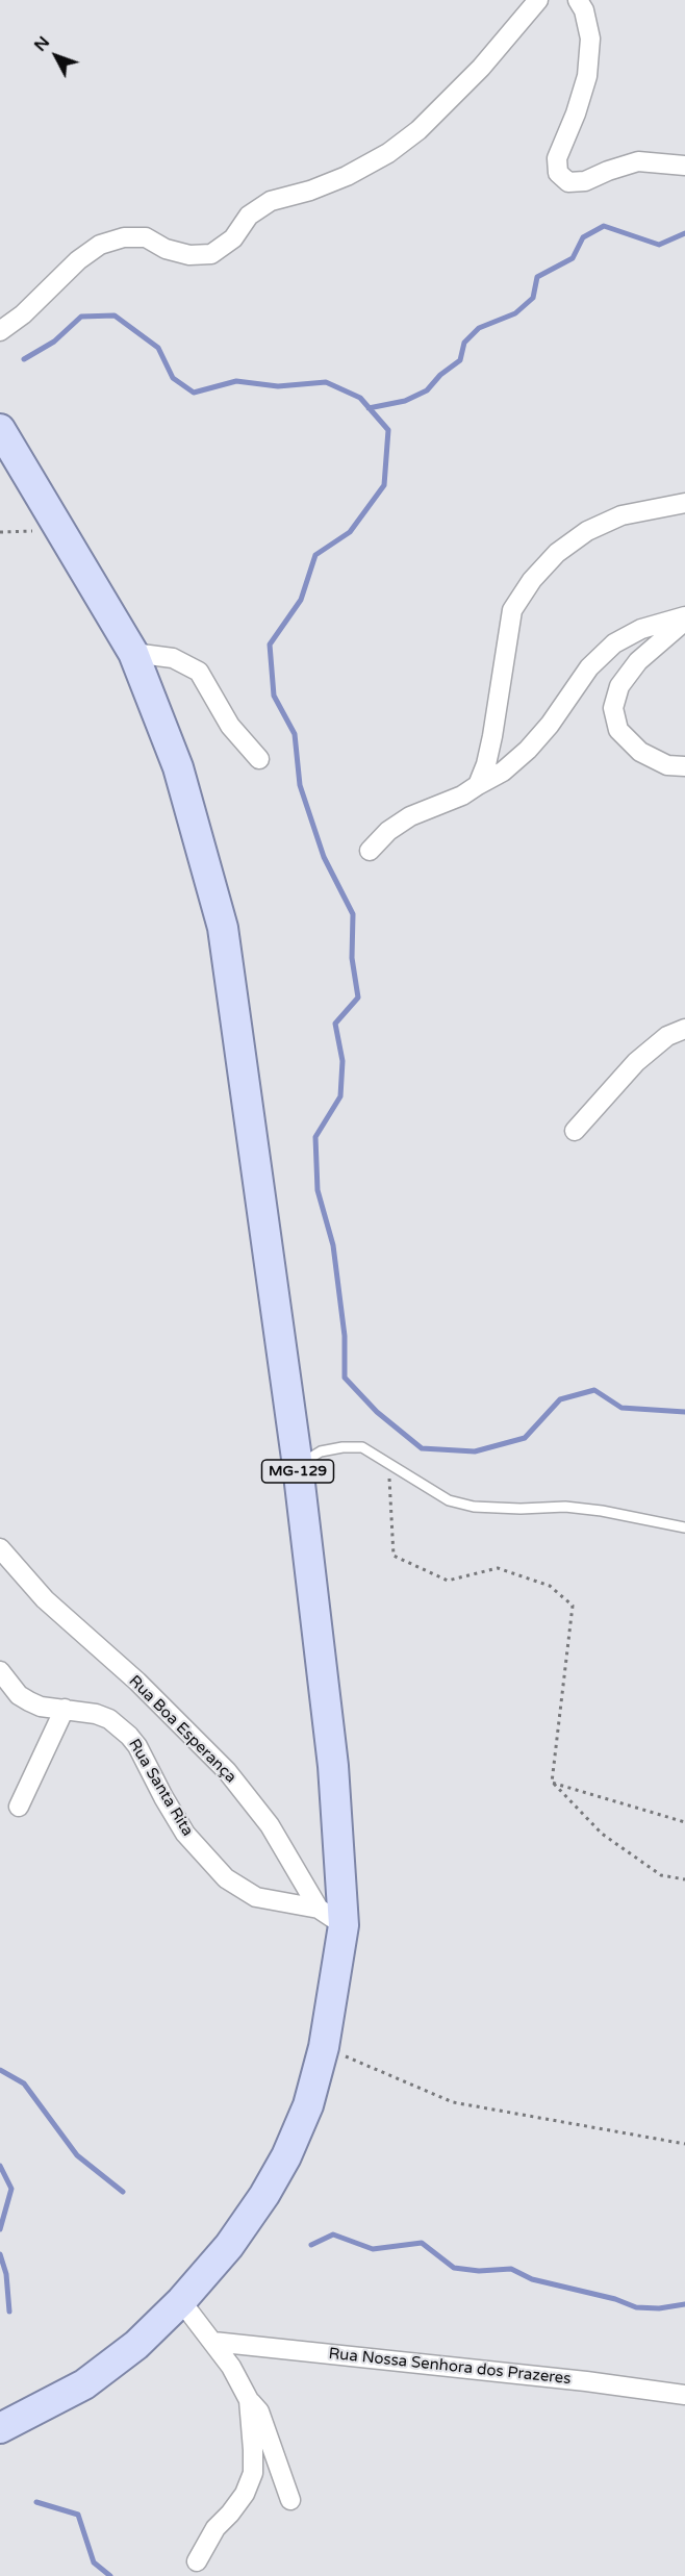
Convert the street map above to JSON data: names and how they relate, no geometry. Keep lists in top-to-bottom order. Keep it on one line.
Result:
{"streets":{"main road":["MG-129"],"street":["Rua Boa Esperança","Rua Santa Rita","Rua Nossa Senhora dos Prazeres"]},"crossings":[["MG-129","Rua Boa Esperança"],["Rua Boa Esperança","Rua Santa Rita"]],"north":"top left"}
